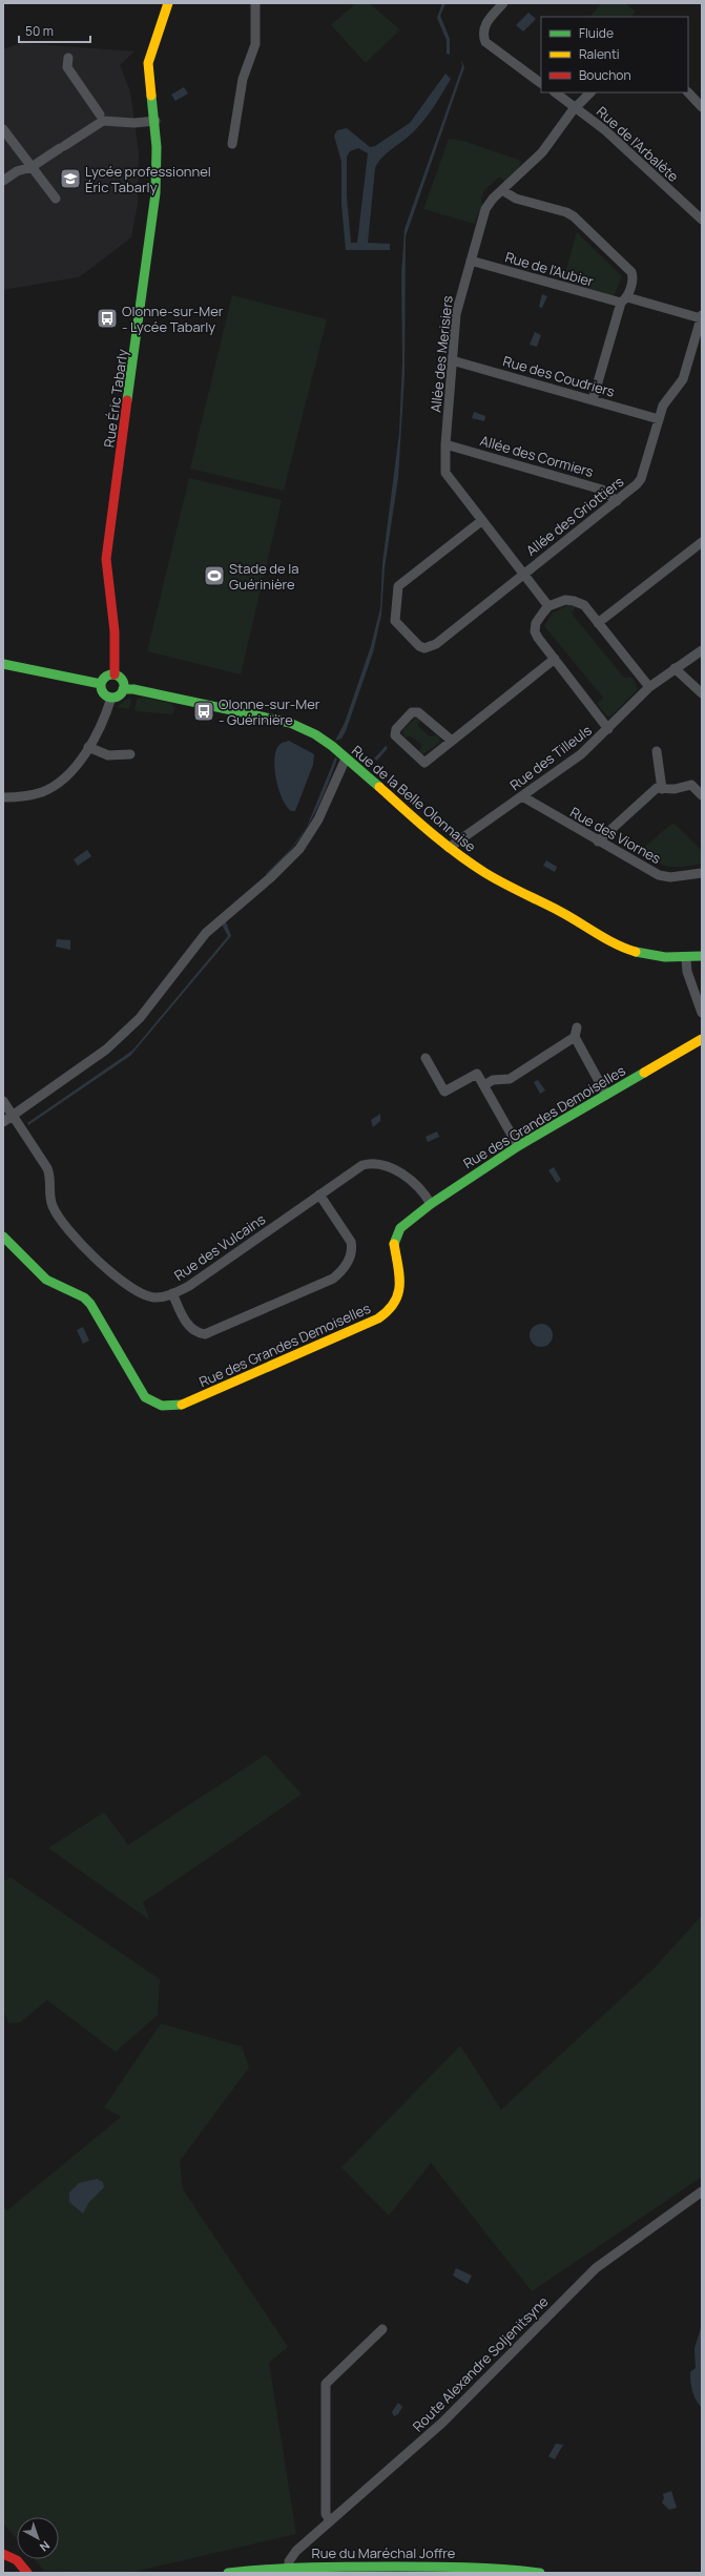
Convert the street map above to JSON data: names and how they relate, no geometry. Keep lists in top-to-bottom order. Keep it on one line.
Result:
{"streets":{"street":["Rue de l’Arbalète","Rue de l'Aubier","Allée des Merisiers","Rue des Coudriers","Rue Éric Tabarly","Allée des Cormiers","Allée des Griottiers","Rue des Tilleuls","Rue de la Belle Olonnaise","Rue des Viornes","Rue des Grandes Demoiselles","Rue des Vulcains","Route Alexandre Soljenitsyne","Rue du Maréchal Joffre"]},"crossings":[["Rue de l’Arbalète","Allée des Merisiers"],["Rue de l'Aubier","Allée des Merisiers"],["Rue de l'Aubier","Allée des Griottiers"],["Allée des Merisiers","Rue des Coudriers"],["Allée des Merisiers","Allée des Cormiers"],["Allée des Merisiers","Allée des Griottiers"],["Rue des Coudriers","Allée des Griottiers"],["Rue Éric Tabarly","Rue de la Belle Olonnaise"],["Allée des Cormiers","Allée des Griottiers"],["Rue des Tilleuls","Rue de la Belle Olonnaise"],["Rue des Tilleuls","Rue des Viornes"],["Rue des Grandes Demoiselles","Rue des Vulcains"],["Route Alexandre Soljenitsyne","Rue du Maréchal Joffre"]],"places":{"school or university":["Lycée professionnel Éric Tabarly"],"bus stop":["Olonne-sur-Mer - Lycée Tabarly","Olonne-sur-Mer - Guérinière"],"sports":["Stade de la Guérinière"]},"legend":["Fluide","Ralenti","Bouchon"],"scale_bar":"50 m","north":"bottom right"}
